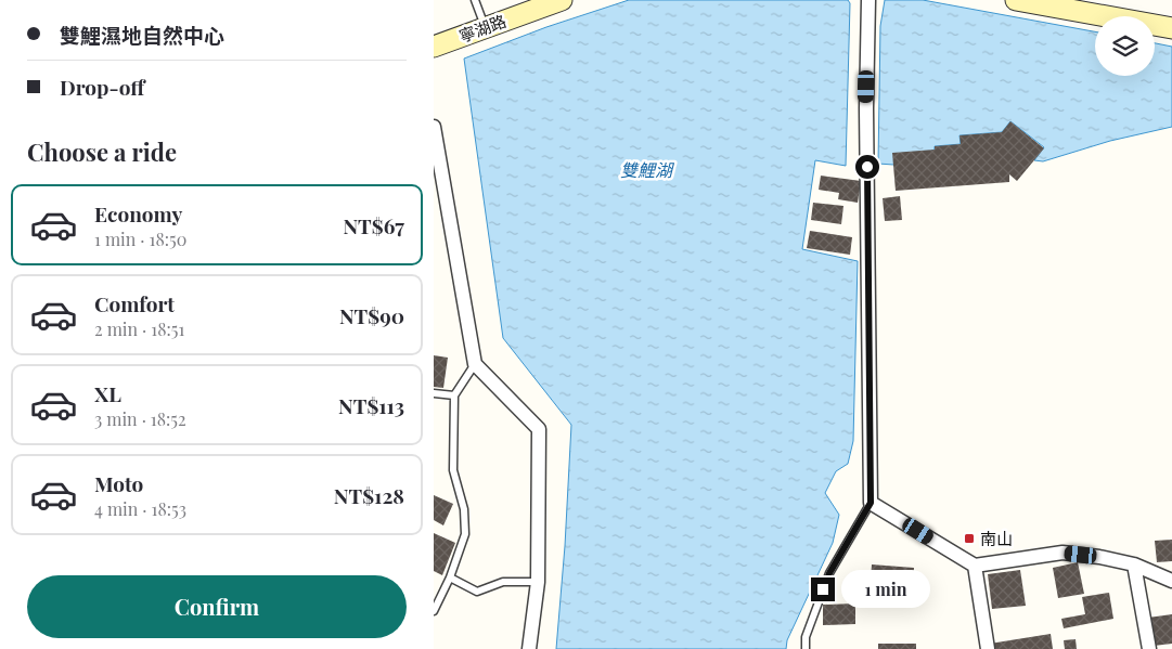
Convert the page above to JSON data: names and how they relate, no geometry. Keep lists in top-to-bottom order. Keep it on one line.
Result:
{"streets":{"main road":["寧湖路"]},"water":["雙鯉湖"],"places":{"transit":["南山"]},"page":{"banner":["雙鯉濕地自然中心","Drop-off"],"heading":"Choose a ride","list":[{"name":"Economy","note":"1 min · 18:50","value":"NT$67"},{"name":"Comfort","note":"2 min · 18:51","value":"NT$90"},{"name":"XL","note":"3 min · 18:52","value":"NT$113"},{"name":"Moto","note":"4 min · 18:53","value":"NT$128"}],"buttons":"Confirm","bubble":"1 min"}}
